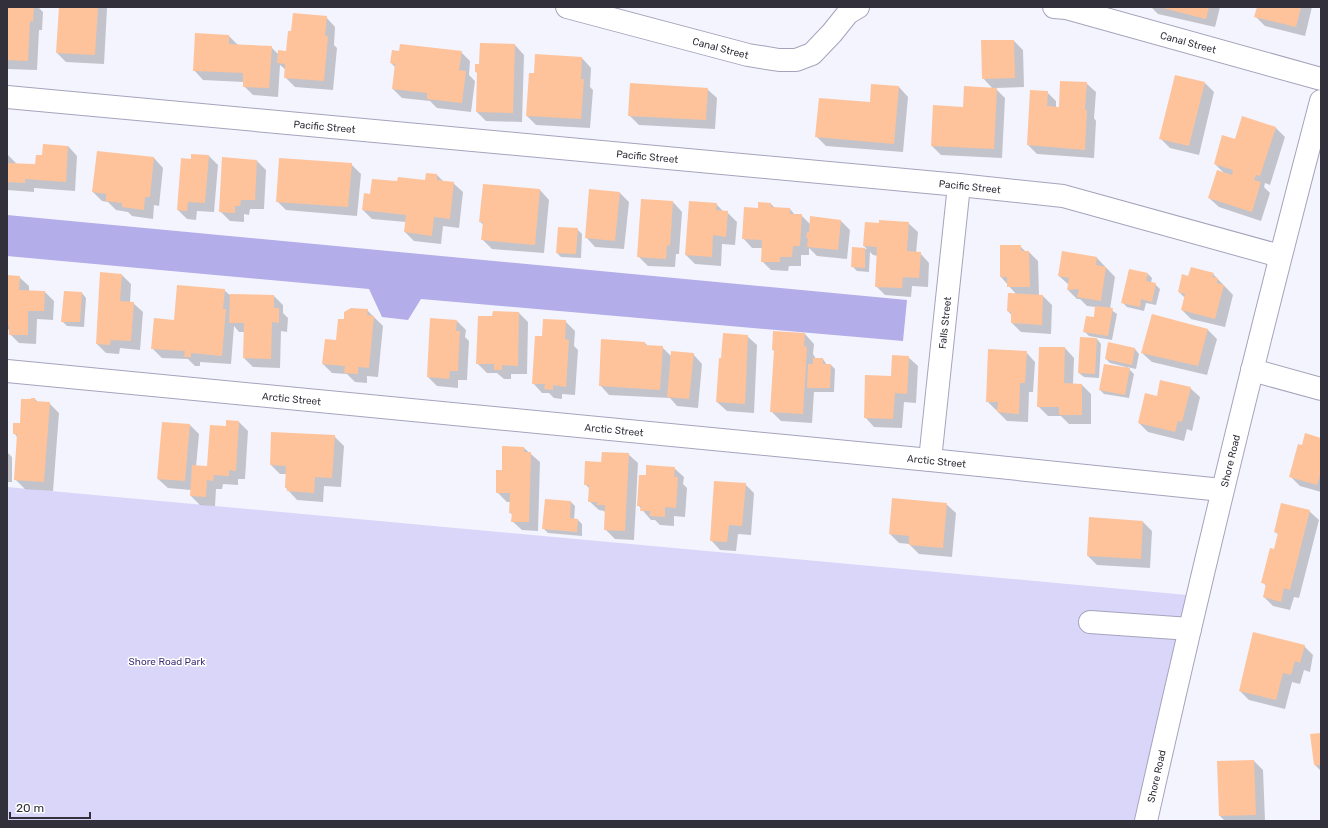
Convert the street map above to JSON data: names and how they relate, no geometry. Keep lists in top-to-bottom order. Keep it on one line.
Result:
{"streets":{"street":["Canal Street","Pacific Street","Falls Street","Arctic Street","Shore Road"]},"crossings":[["Pacific Street","Falls Street"],["Pacific Street","Shore Road"],["Falls Street","Arctic Street"],["Arctic Street","Shore Road"]],"parks":["Shore Road Park"],"scale_bar":"20 m"}
